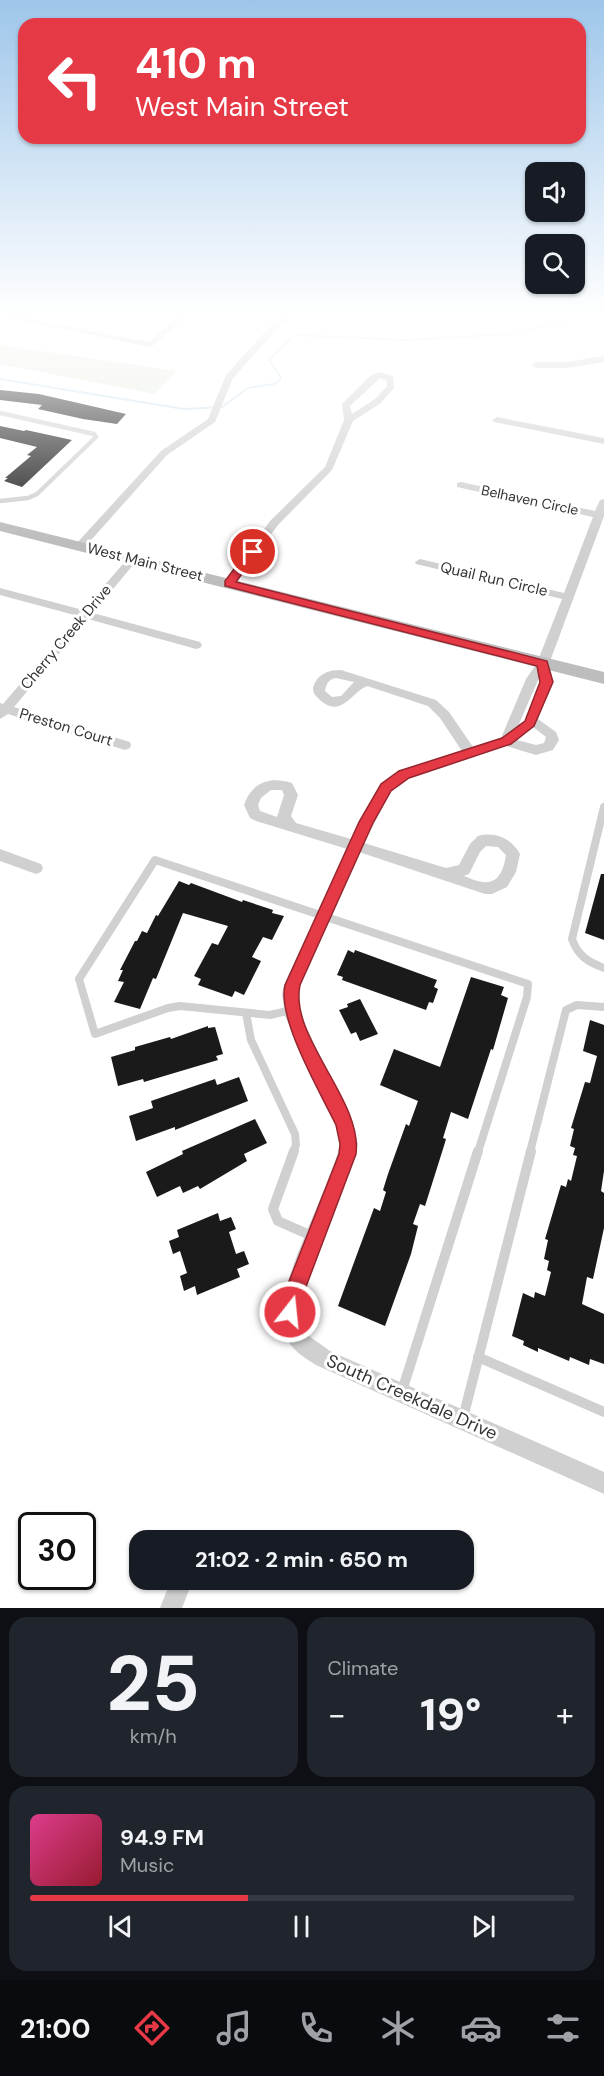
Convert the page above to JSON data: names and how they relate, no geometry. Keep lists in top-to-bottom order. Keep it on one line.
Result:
{"streets":{"main road":["West Main Street"],"street":["Belhaven Circle","Quail Run Circle","Cherry Creek Drive","Preston Court","South Creekdale Drive"]},"crossings":[["West Main Street","Cherry Creek Drive"],["West Main Street","South Creekdale Drive"],["Cherry Creek Drive","Preston Court"]],"page":{"turn":["410 m","West Main Street"],"limit":"30","trip":"21:02 · 2 min · 650 m","tile":[["25","km/h"],"Climate"],"heat":["−","19°","+"],"song":["94.9 FM","Music"],"tabs":"21:00"}}
